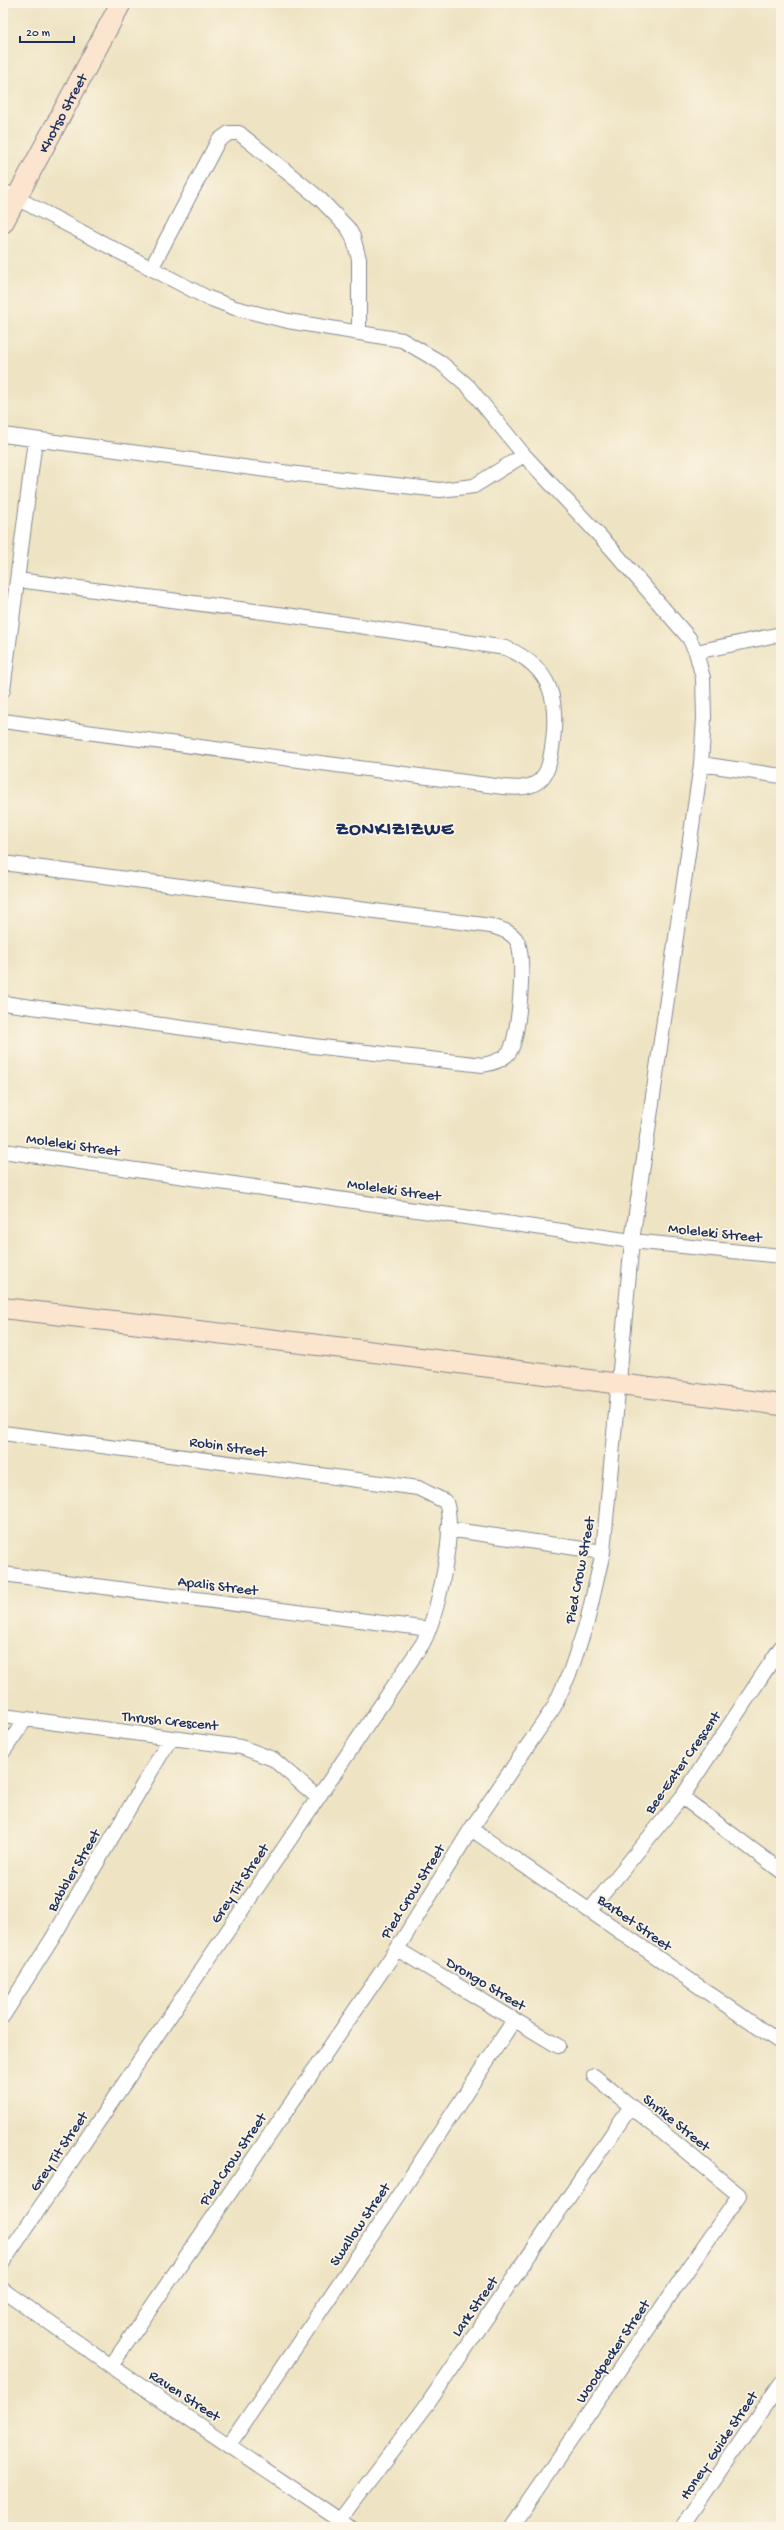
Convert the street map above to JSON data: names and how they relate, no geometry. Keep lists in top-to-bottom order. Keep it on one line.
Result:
{"streets":{"street":["Khotso Street","Moleleki Street","Robin Street","Pied Crow Street","Apalis Street","Thrush Crescent","Bee-Eater Crescent","Babbler Street","Grey Tit Street","Barbet Street","Drongo Street","Shrike Street","Swallow Street","Lark Street","Woodpecker Street","Raven Street","Honey- Guide Street"]},"crossings":[["Moleleki Street","Pied Crow Street"],["Robin Street","Grey Tit Street"],["Pied Crow Street","Barbet Street"],["Pied Crow Street","Drongo Street"],["Pied Crow Street","Raven Street"],["Apalis Street","Grey Tit Street"],["Thrush Crescent","Babbler Street"],["Thrush Crescent","Grey Tit Street"],["Bee-Eater Crescent","Barbet Street"],["Drongo Street","Swallow Street"],["Shrike Street","Lark Street"],["Shrike Street","Woodpecker Street"],["Swallow Street","Raven Street"],["Lark Street","Raven Street"]],"districts":["ZONKIZIZWE"],"scale_bar":"20 m"}
